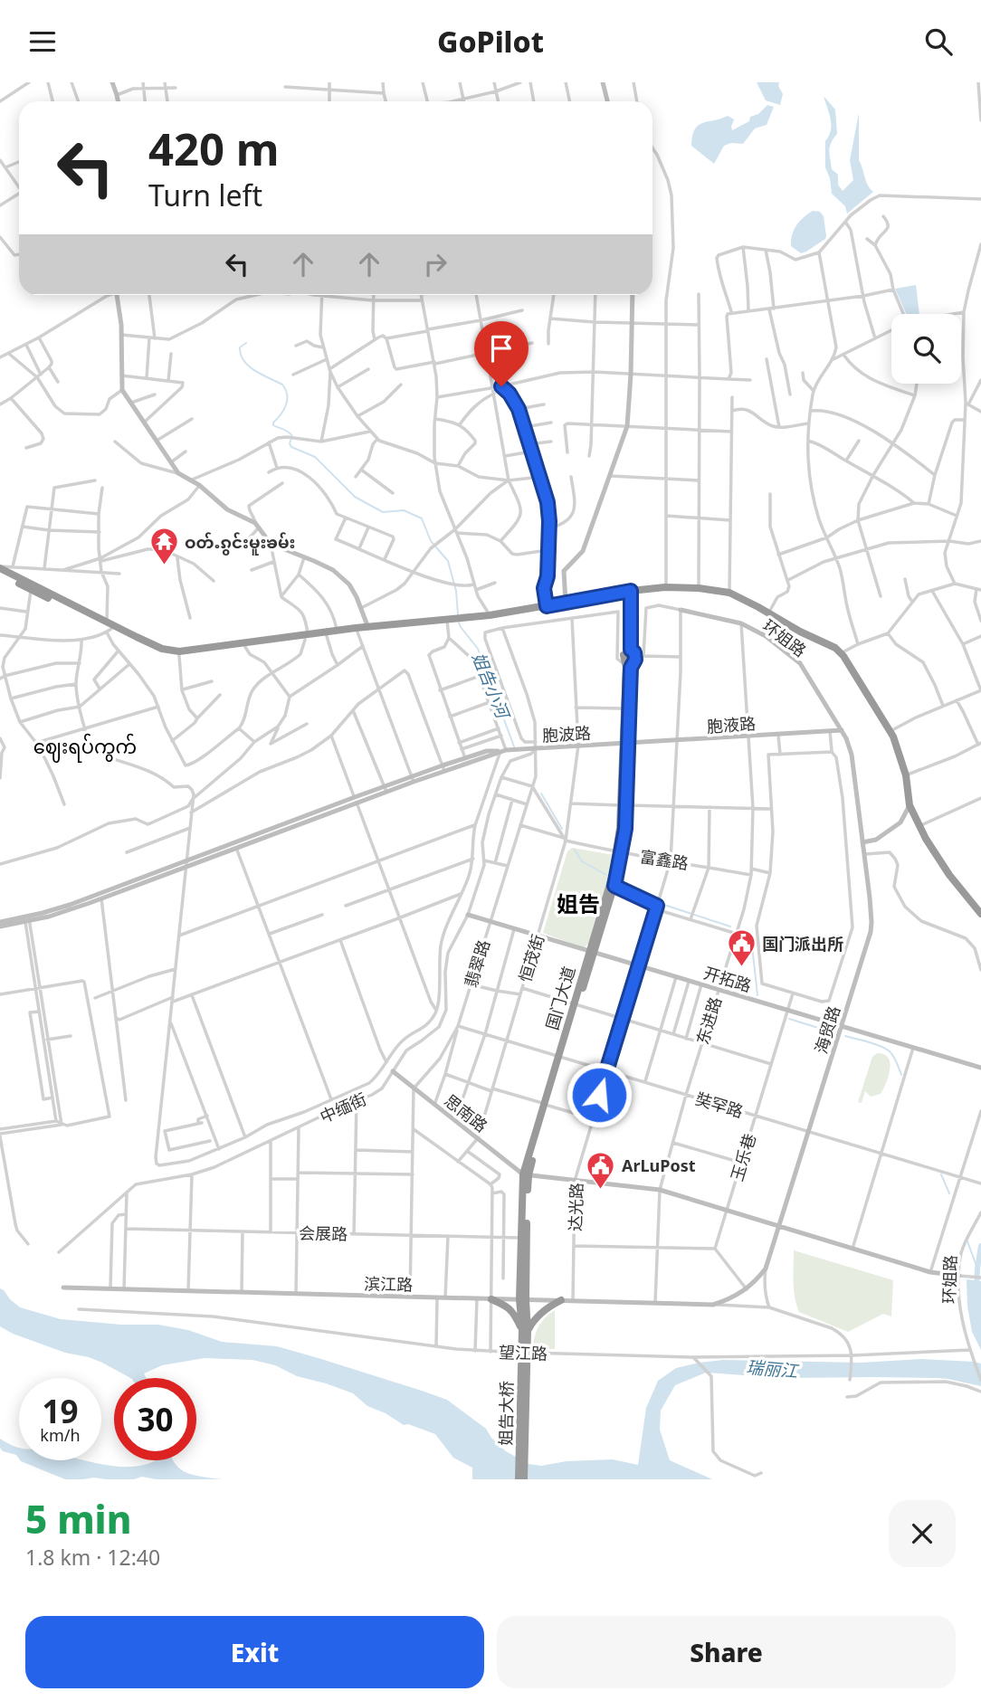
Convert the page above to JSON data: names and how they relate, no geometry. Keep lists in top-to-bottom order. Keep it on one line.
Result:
{"streets":{"highway":["国门大道","姐告大桥"],"street":["环姐路","胞液路","胞波路","富鑫路","恒茂街","翡翠路","开拓路","东进路","海贸路","奘罕路","中缅街","思南路","玉乐巷","达光路","会展路","滨江路","望江路"]},"crossings":[["环姐路","胞液路"],["环姐路","东进路"],["环姐路","海贸路"],["环姐路","达光路"],["环姐路","望江路"],["胞液路","胞波路"],["胞液路","国门大道"],["胞液路","东进路"],["胞液路","海贸路"],["胞液路","达光路"],["胞波路","恒茂街"],["胞波路","翡翠路"],["胞波路","国门大道"],["胞波路","中缅街"],["富鑫路","恒茂街"],["富鑫路","翡翠路"],["富鑫路","国门大道"],["富鑫路","东进路"],["富鑫路","达光路"],["恒茂街","开拓路"],["恒茂街","奘罕路"],["恒茂街","思南路"],["翡翠路","开拓路"],["翡翠路","奘罕路"],["翡翠路","中缅街"],["翡翠路","思南路"],["开拓路","国门大道"],["开拓路","东进路"],["开拓路","海贸路"],["开拓路","中缅街"],["开拓路","玉乐巷"],["开拓路","达光路"],["国门大道","奘罕路"],["国门大道","思南路"],["国门大道","会展路"],["国门大道","滨江路"],["国门大道","姐告大桥"],["东进路","奘罕路"],["东进路","滨江路"],["海贸路","奘罕路"],["海贸路","滨江路"],["奘罕路","玉乐巷"],["奘罕路","达光路"],["中缅街","思南路"],["达光路","滨江路"]],"districts":["ဈေးရပ်ကွက်","姐告"],"water":["姐告小河","瑞丽江"],"places":{"temple":["ဝတ်ႉၵွင်းမူးၶမ်း"],"public building":["国门派出所","ArLuPost"]},"page":{"header":"GoPilot","turn":["420 m","Turn left"],"speed":"19 km/h","limit":"30","heading":["5 min","1.8 km · 12:40"],"buttons":["Exit","Share"]}}
